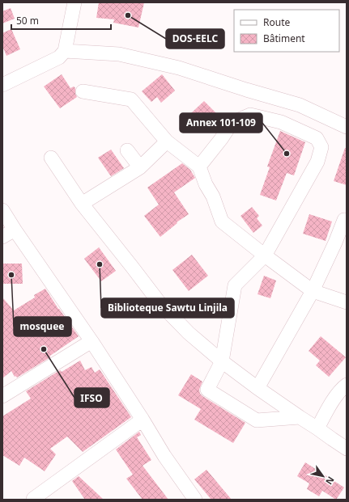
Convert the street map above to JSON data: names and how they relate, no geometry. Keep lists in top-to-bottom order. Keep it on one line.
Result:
{"places":["DOS-EELC","Annex 101-109","Biblioteque Sawtu Linjila","mosquee","IFSO"],"legend":["Route","Bâtiment"],"scale_bar":"50 m","north":"bottom right"}
